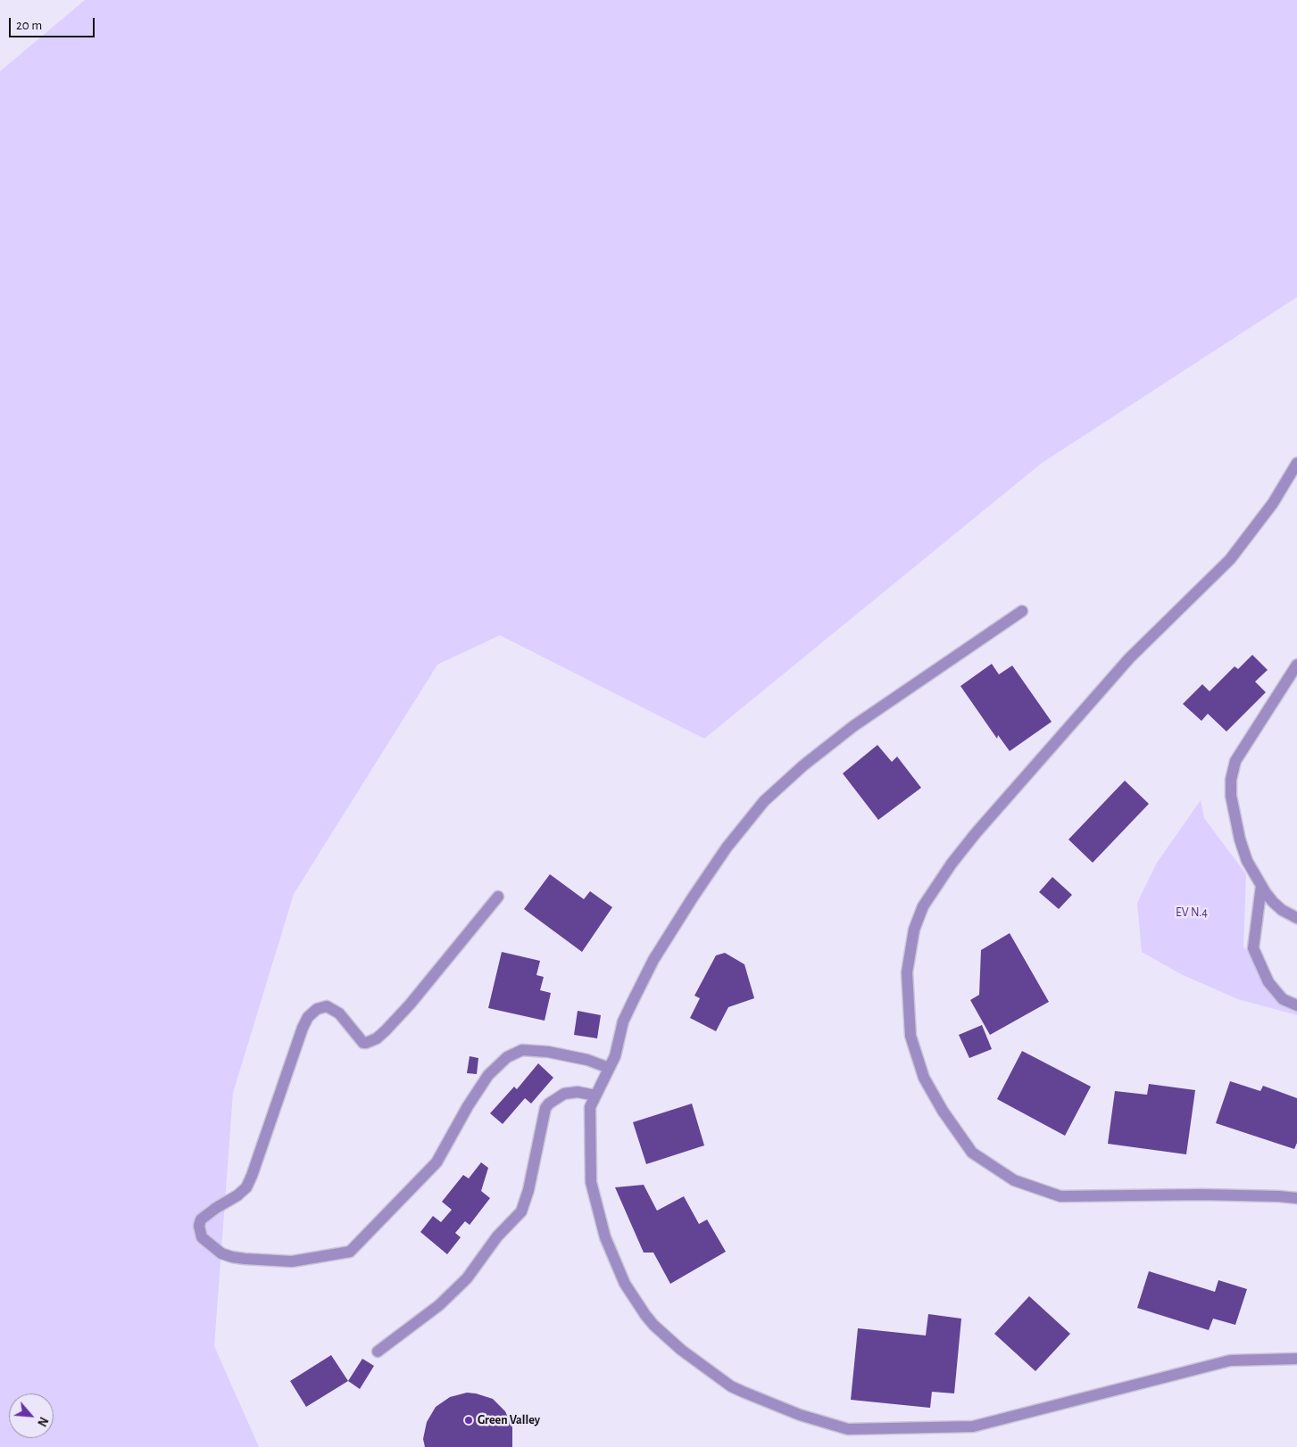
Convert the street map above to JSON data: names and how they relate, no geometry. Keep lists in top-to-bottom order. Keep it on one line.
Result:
{"parks":["EV N.4"],"places":["Green Valley"],"scale_bar":"20 m","north":"bottom right"}
